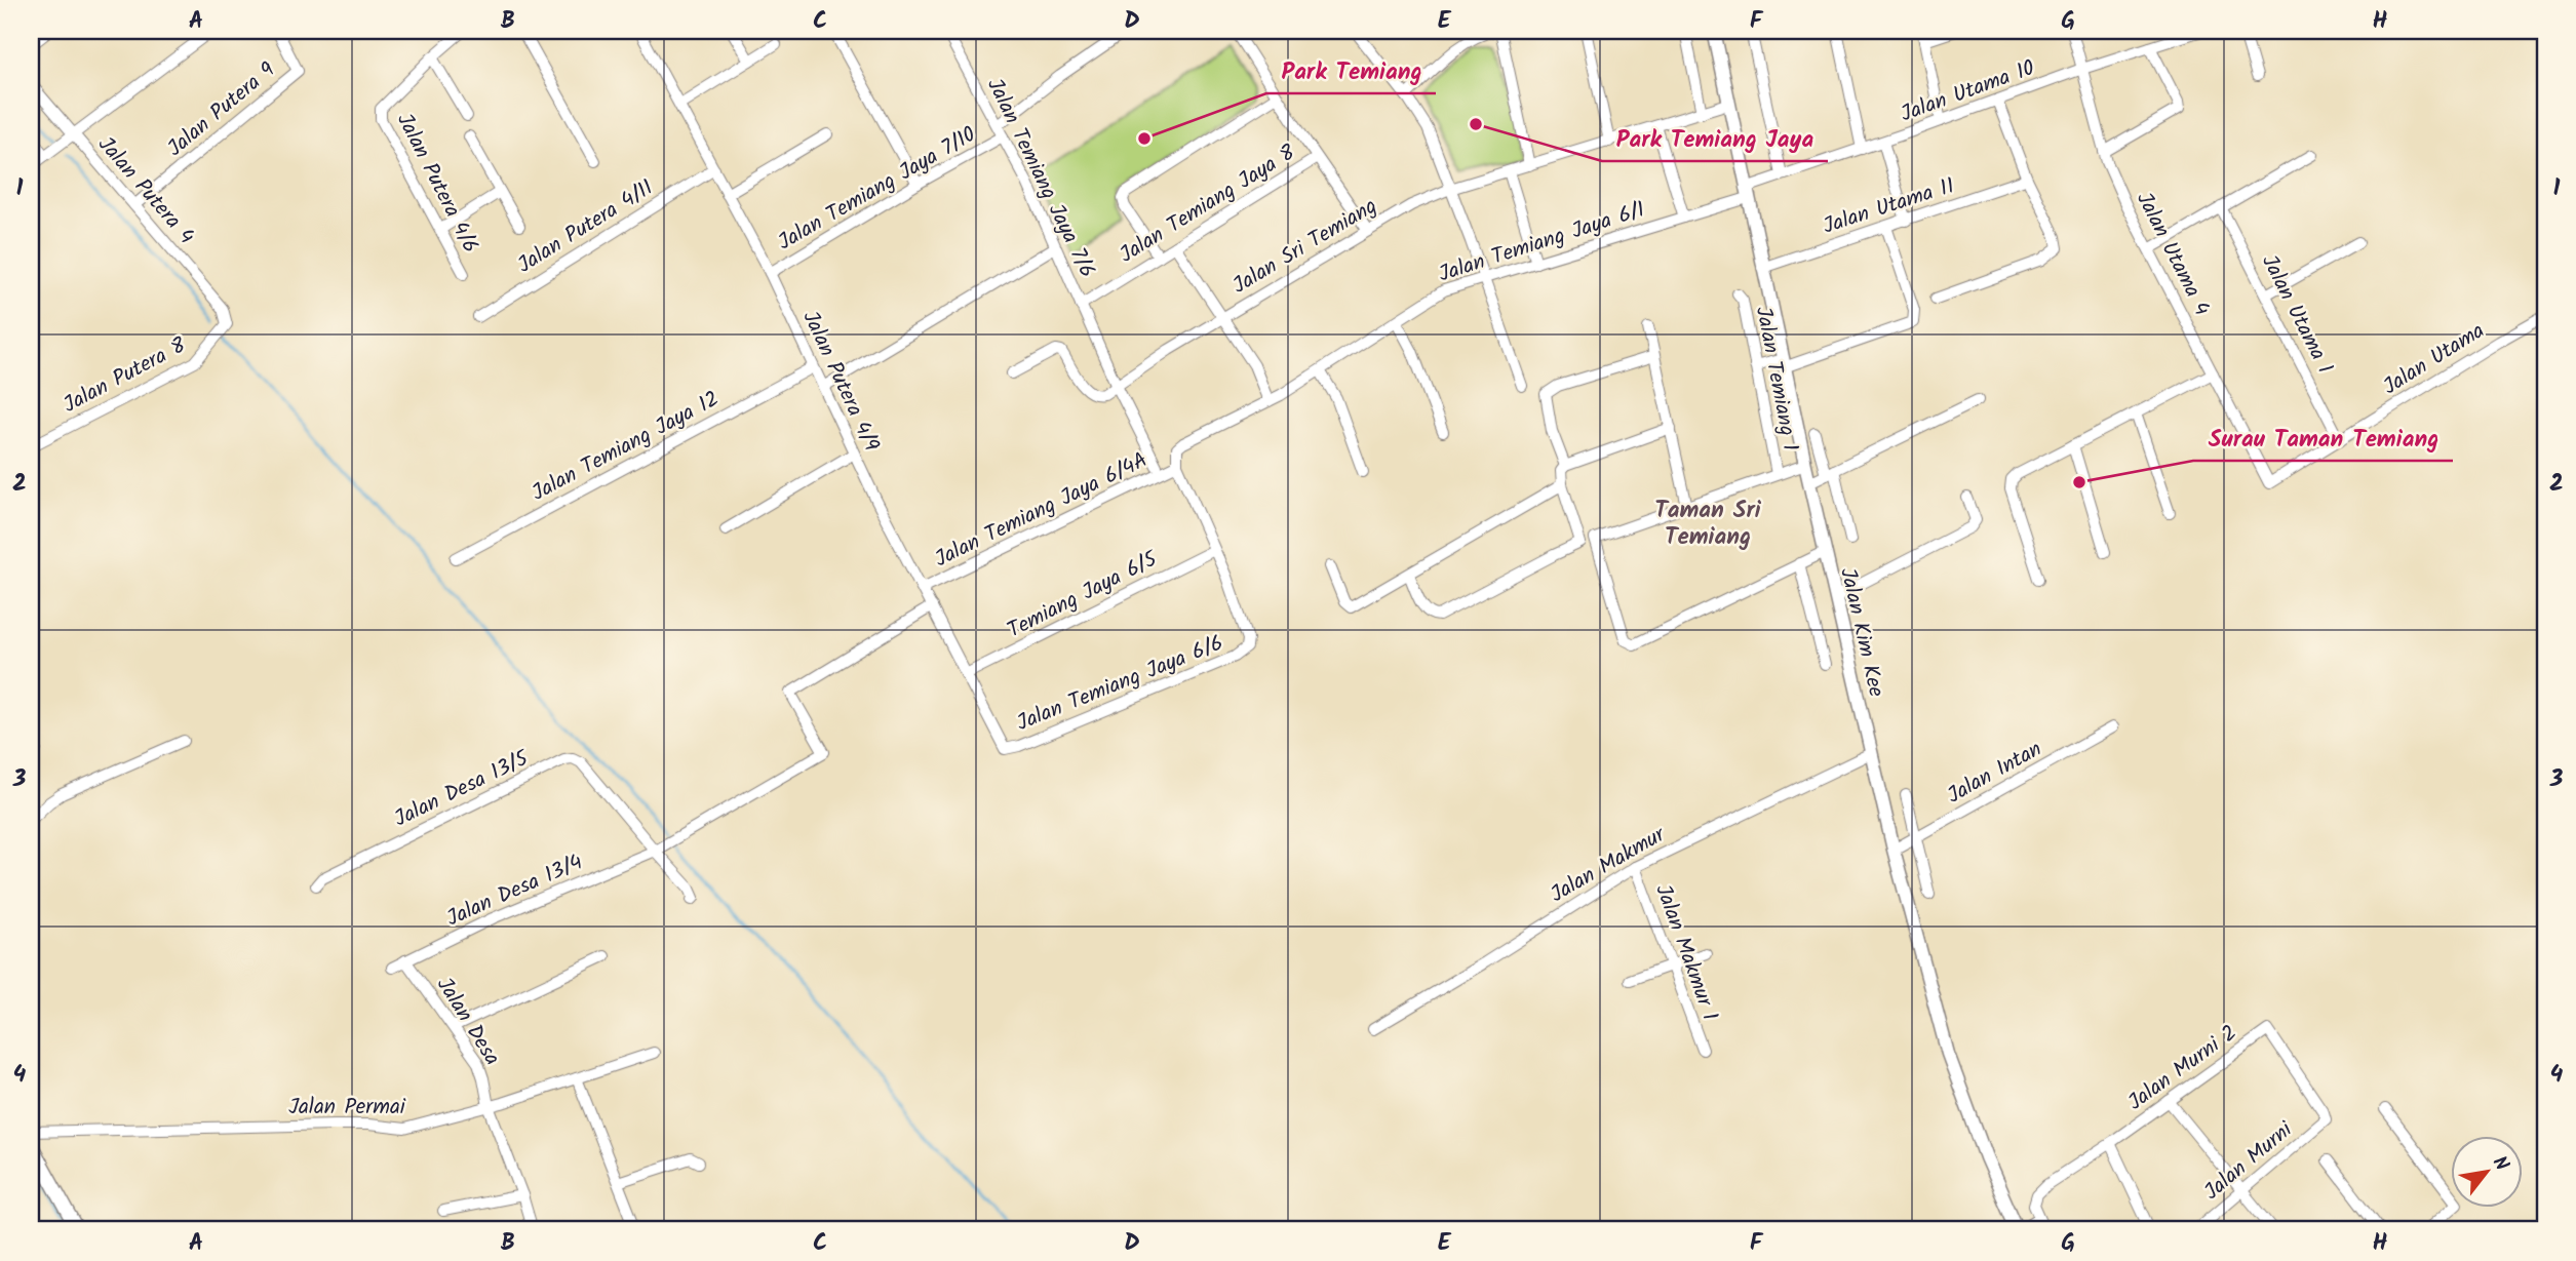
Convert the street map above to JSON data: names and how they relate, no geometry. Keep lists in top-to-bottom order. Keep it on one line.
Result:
{"streets":{"street":["Jalan Utama 10","Jalan Putera 9","Jalan Temiang Jaya 7/6","Jalan Putera 4/6","Jalan Temiang Jaya 7/10","Jalan Putera 4","Jalan Temiang Jaya 8","Jalan Utama 11","Jalan Putera 4/11","Jalan Temiang Jaya 6/1","Jalan Sri Temiang","Jalan Utama 4","Jalan Utama 1","Jalan Utama","Jalan Putera 8","Jalan Temiang 1","Jalan Putera 4/9","Jalan Temiang Jaya 12","Jalan Temiang Jaya 6/4A","Temiang Jaya 6/5","Jalan Kim Kee","Jalan Temiang Jaya 6/6","Jalan Intan","Jalan Desa 13/5","Jalan Makmur","Jalan Desa 13/4","Jalan Makmur 1","Jalan Desa","Jalan Murni 2","Jalan Permai","Jalan Murni"]},"crossings":[["Jalan Utama 10","Jalan Temiang Jaya 6/1"],["Jalan Utama 10","Jalan Utama 4"],["Jalan Utama 10","Jalan Kim Kee"],["Jalan Putera 9","Jalan Putera 4"],["Jalan Temiang Jaya 7/6","Jalan Temiang Jaya 7/10"],["Jalan Temiang Jaya 7/6","Jalan Temiang Jaya 8"],["Jalan Temiang Jaya 7/6","Jalan Sri Temiang"],["Jalan Temiang Jaya 7/10","Jalan Putera 4/9"],["Jalan Putera 4","Jalan Putera 8"],["Jalan Utama 11","Jalan Kim Kee"],["Jalan Putera 4/11","Jalan Putera 4/9"],["Jalan Temiang Jaya 6/1","Jalan Temiang Jaya 6/4A"],["Jalan Temiang Jaya 6/1","Jalan Kim Kee"],["Jalan Sri Temiang","Jalan Kim Kee"],["Jalan Utama 4","Jalan Utama"],["Jalan Utama 1","Jalan Utama"],["Jalan Putera 4/9","Jalan Temiang Jaya 12"],["Jalan Putera 4/9","Jalan Temiang Jaya 6/4A"],["Jalan Putera 4/9","Temiang Jaya 6/5"],["Jalan Putera 4/9","Jalan Temiang Jaya 6/6"],["Jalan Putera 4/9","Jalan Desa 13/4"],["Temiang Jaya 6/5","Jalan Temiang Jaya 6/6"],["Jalan Kim Kee","Jalan Intan"],["Jalan Kim Kee","Jalan Makmur"],["Jalan Desa 13/5","Jalan Desa 13/4"],["Jalan Makmur","Jalan Makmur 1"],["Jalan Desa 13/4","Jalan Desa"],["Jalan Desa","Jalan Permai"],["Jalan Murni 2","Jalan Murni"]],"districts":["Taman Sri Temiang"],"places":["Park Temiang Jaya","Park Temiang","Surau Taman Temiang"],"north":"top right","grid":{"columns":["A","B","C","D","E","F","G","H"],"rows":["1","2","3","4"]}}
